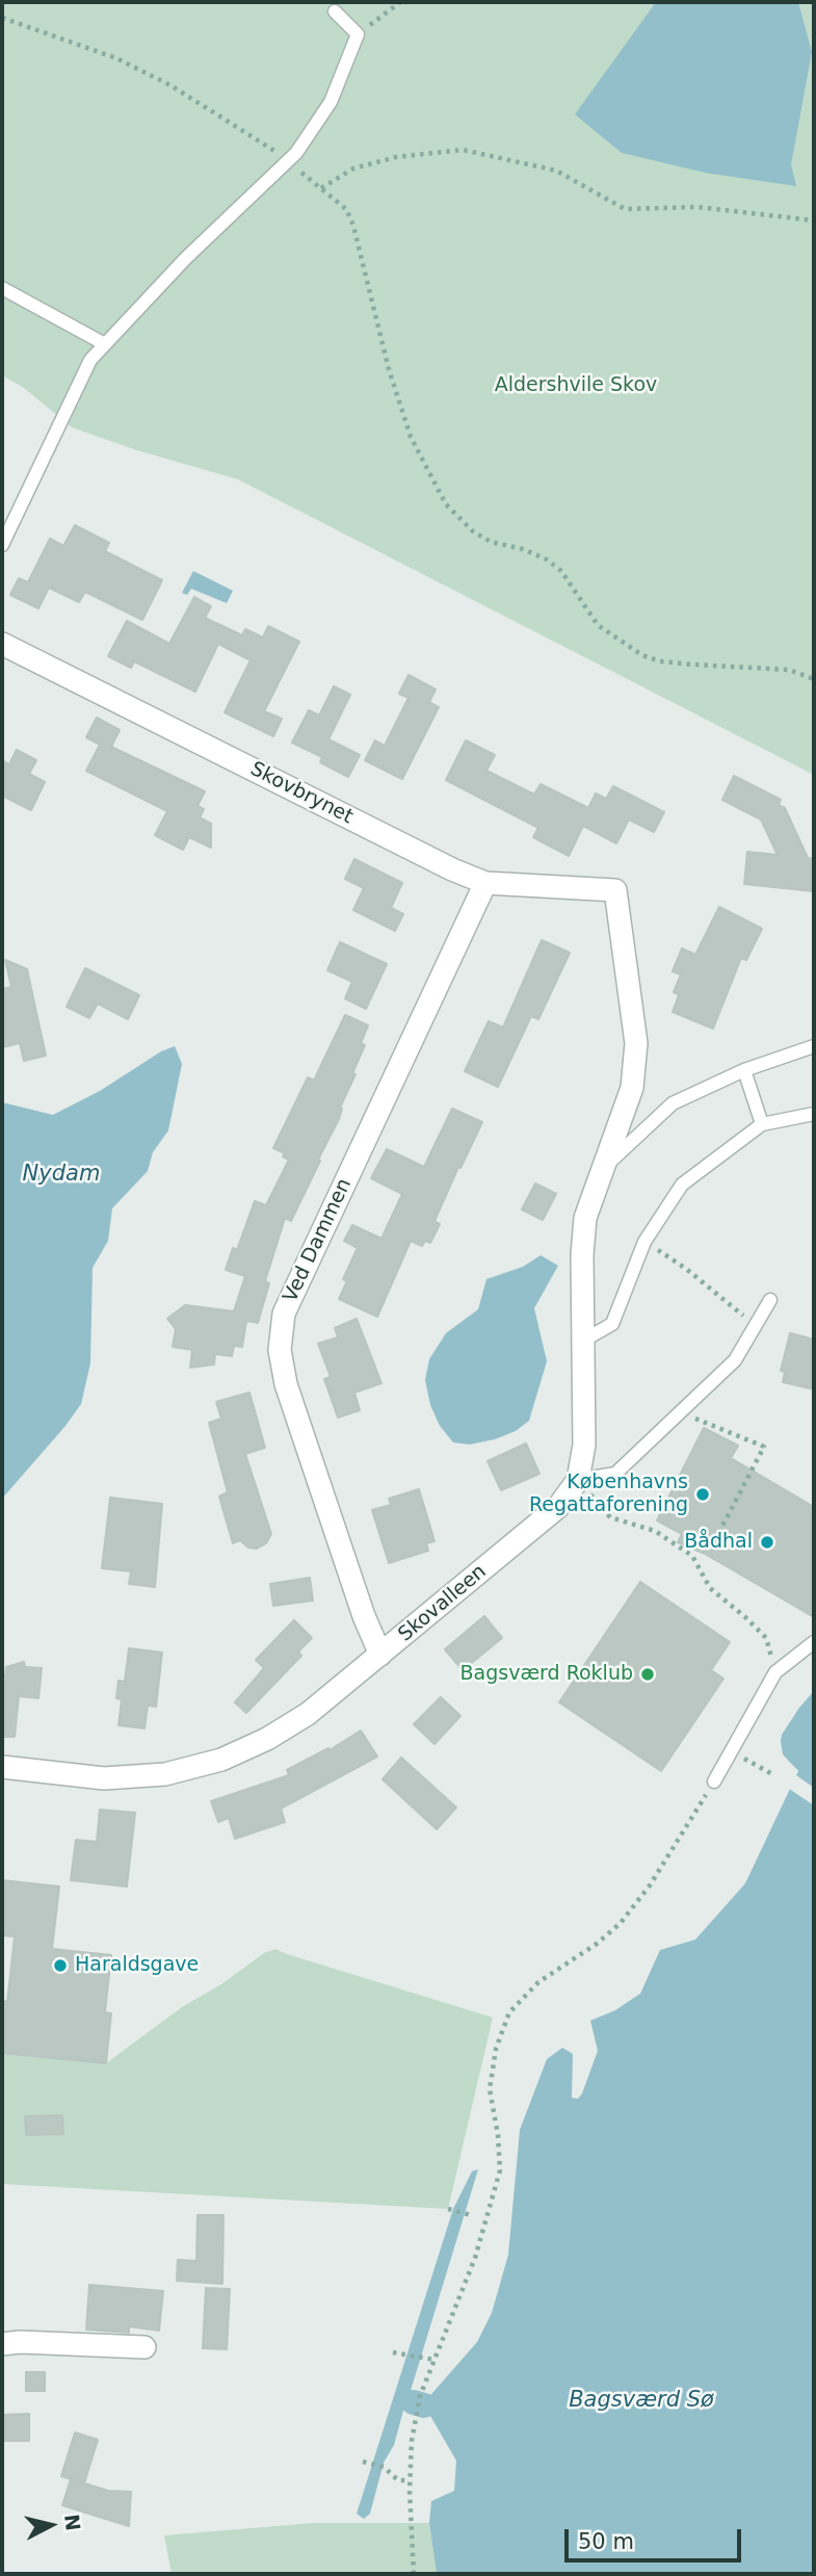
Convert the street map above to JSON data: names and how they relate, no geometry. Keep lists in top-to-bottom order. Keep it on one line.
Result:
{"streets":{"street":["Skovbrynet","Ved Dammen","Skovalleen"]},"crossings":[["Skovbrynet","Ved Dammen"],["Skovbrynet","Skovalleen"],["Ved Dammen","Skovalleen"]],"water":["Nydam","Bagsværd Sø"],"parks":["Aldershvile Skov"],"places":["Københavns Regattaforening","Bådhal","Bagsværd Roklub","Haraldsgave"],"scale_bar":"50 m","north":"right"}
